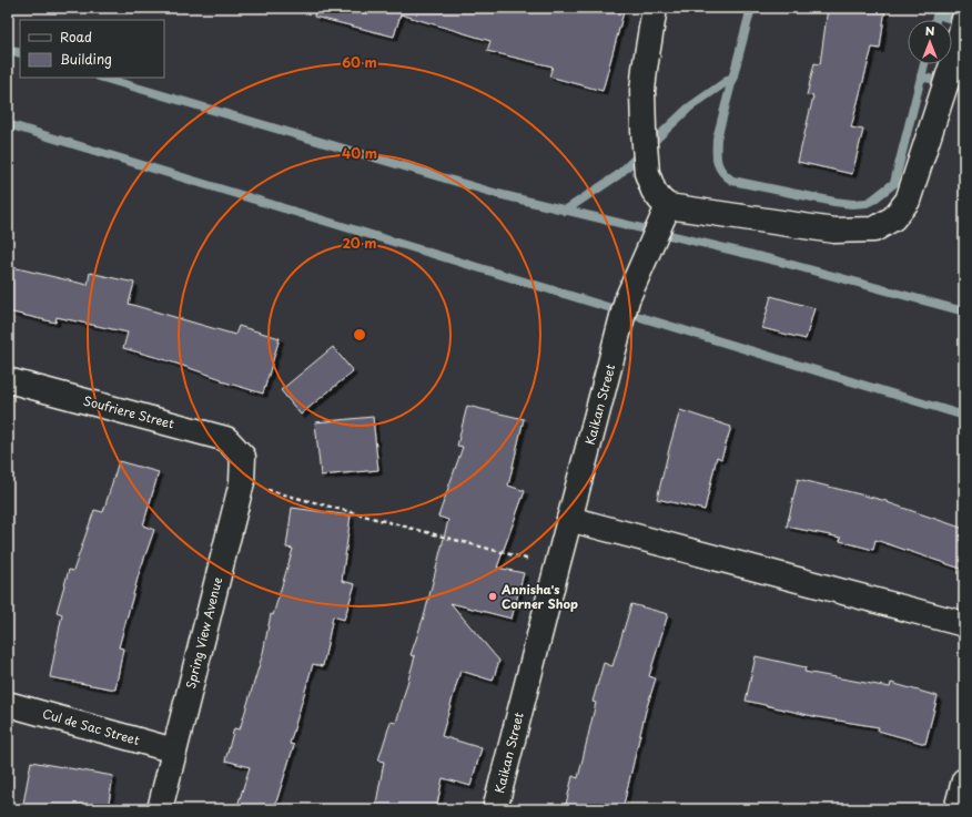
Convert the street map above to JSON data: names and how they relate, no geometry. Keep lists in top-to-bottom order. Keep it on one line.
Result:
{"streets":{"street":["Kaikan Street","Soufriere Street","Spring View Avenue","Cul de Sac Street"]},"crossings":[["Soufriere Street","Spring View Avenue"],["Spring View Avenue","Cul de Sac Street"]],"places":["Annisha's Corner Shop"],"legend":["Road","Building"],"north":"top","rings":["60 m","40 m","20 m"]}
